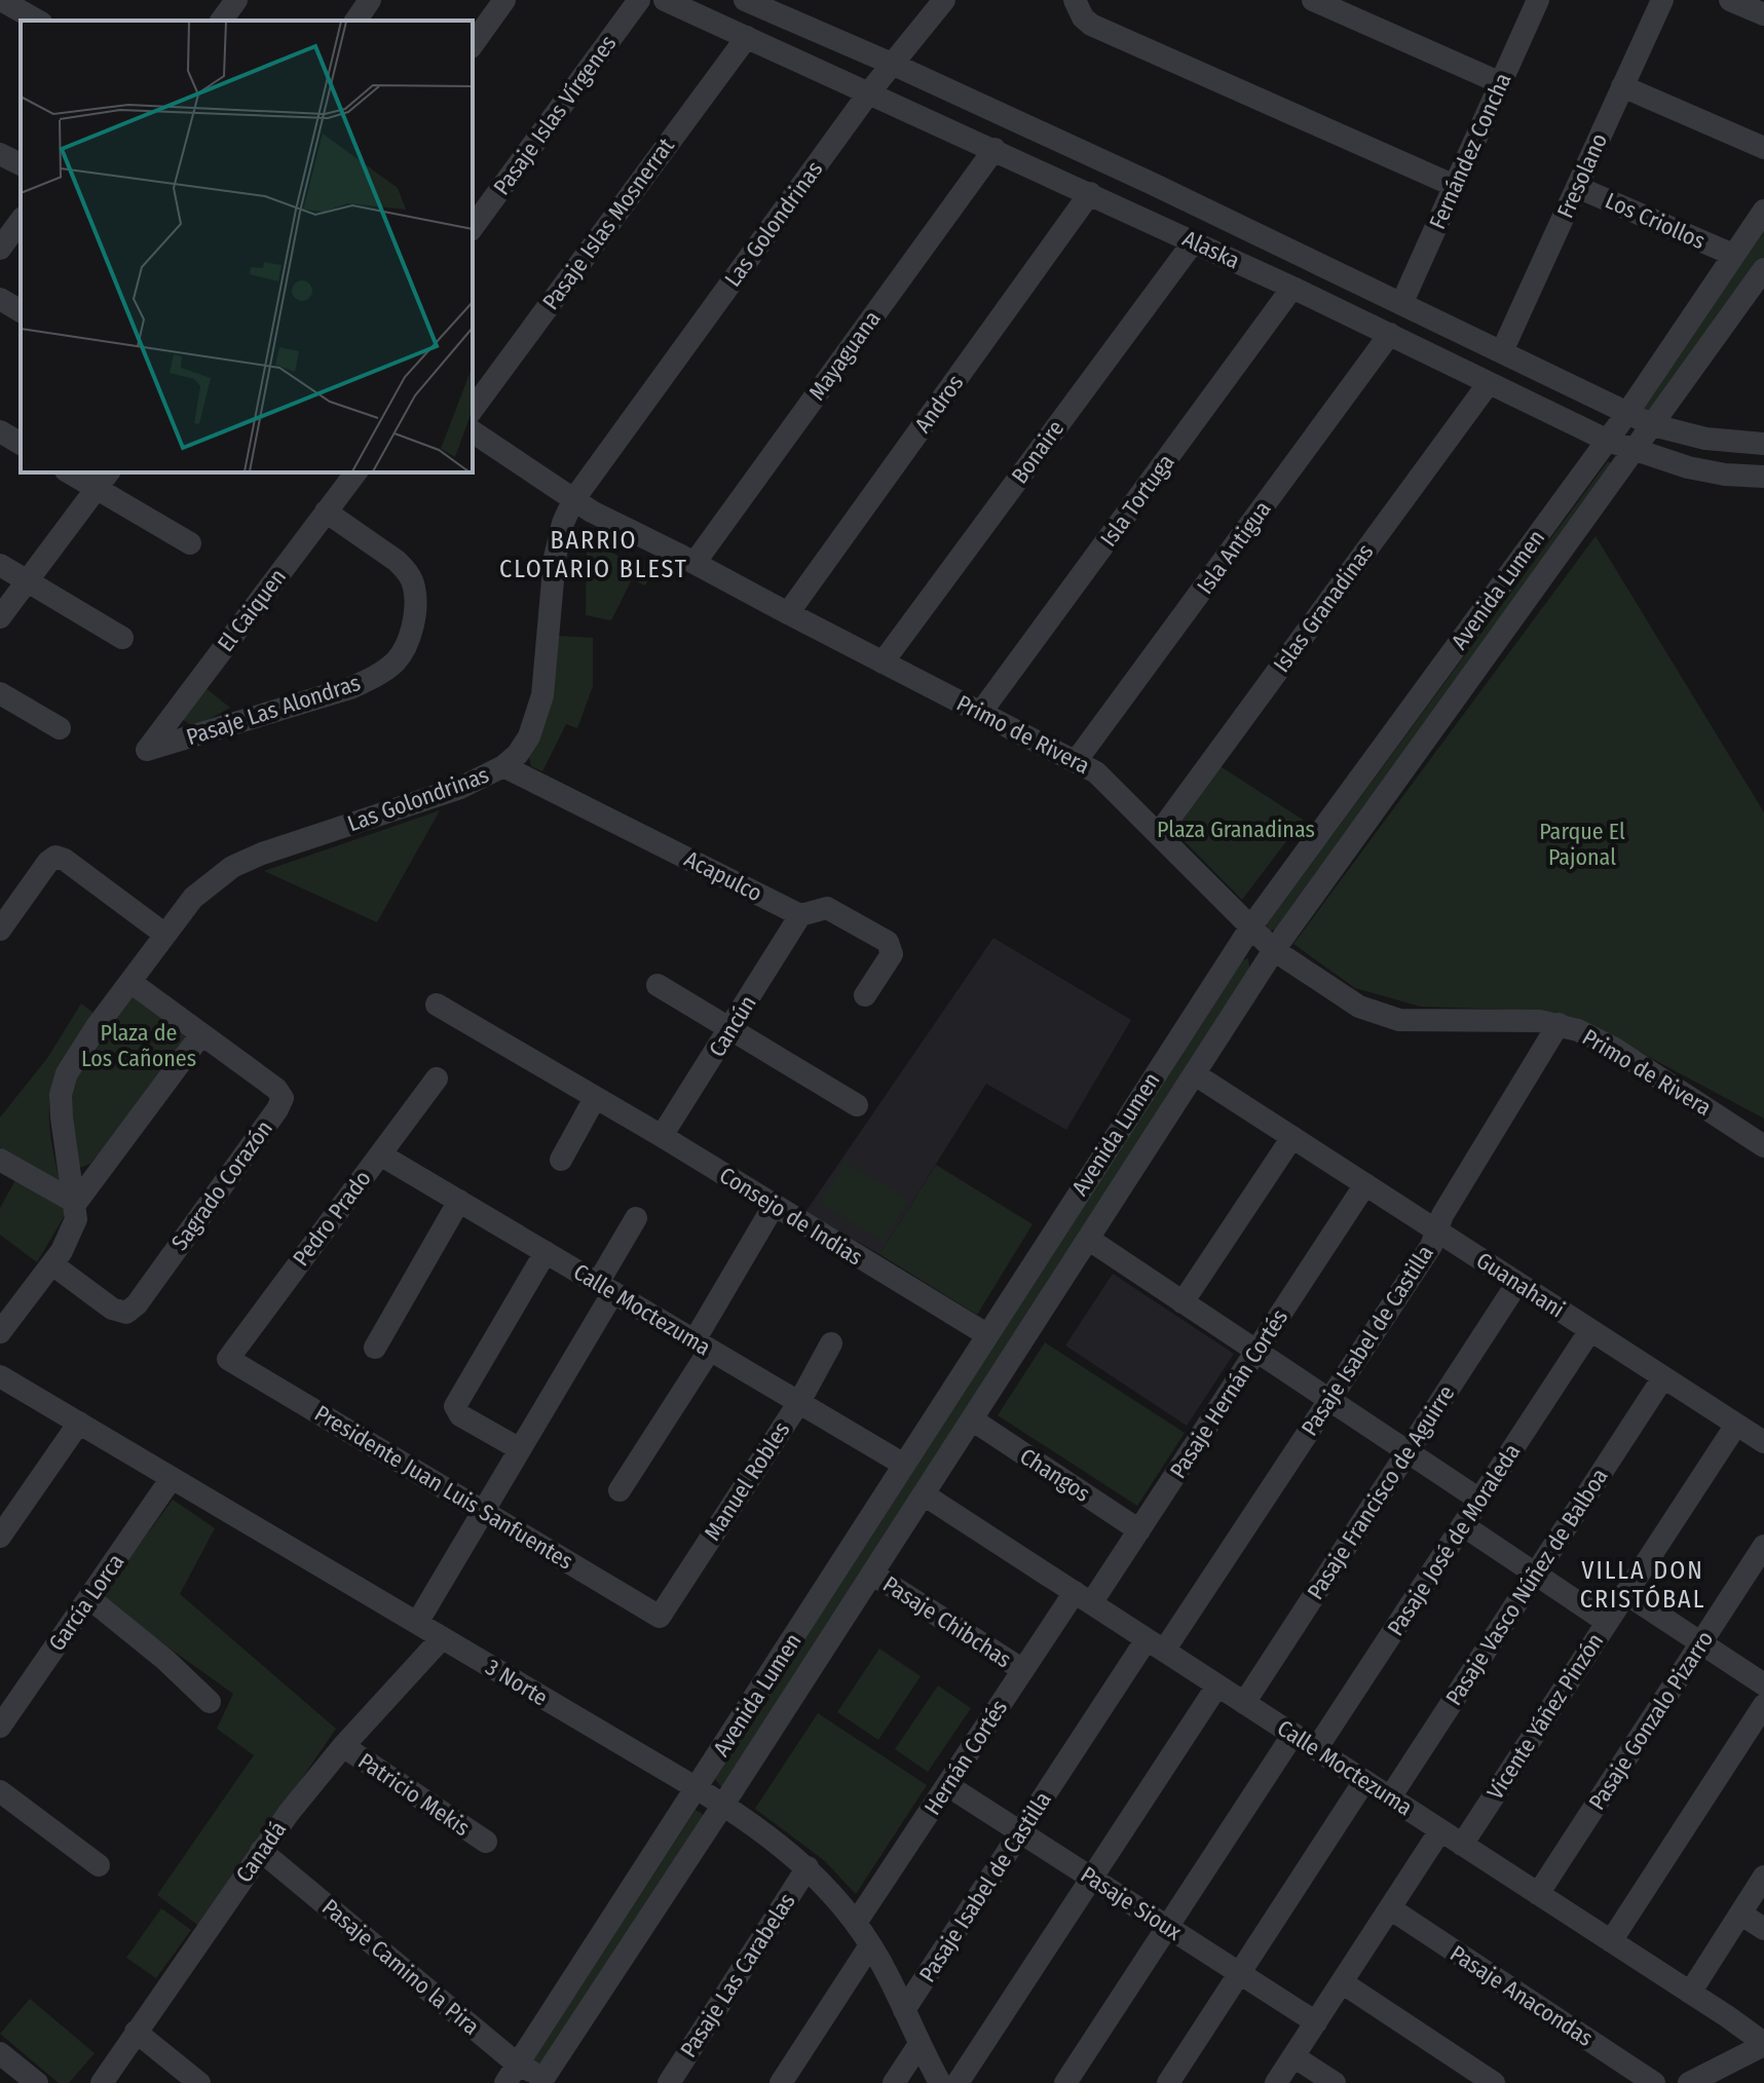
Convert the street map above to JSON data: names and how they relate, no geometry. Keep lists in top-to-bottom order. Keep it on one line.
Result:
{"streets":{"street":["Pasaje Islas Vírgenes","Fernández Concha","Fresolano","Los Criollos","Pasaje Islas Mosnerrat","Las Golondrinas","Alaska","Mayaguana","Andros","Bonaire","Isla Tortuga","Isla Antigua","Avenida Lumen","Islas Granadinas","El Caiquen","Pasaje Las Alondras","Primo de Rivera","Acapulco","Cancún","Sagrado Corazón","Consejo de Indias","Pedro Prado","Guanahani","Calle Moctezuma","Pasaje Isabel de Castilla","Pasaje Hernán Cortés","Changos","Manuel Robles","Presidente Juan Luis Sanfuentes","Pasaje Francisco de Aguirre","Pasaje José de Moraleda","Pasaje Vasco Núñez de Balboa","García Lorca","Pasaje Chibchas","3 Norte","Vicente Yáñez Pinzón","Pasaje Gonzalo Pizarro","Hernán Cortés","Patricio Mekis","Canadá","Pasaje Sioux","Pasaje Camino la Pira","Pasaje Las Carabelas","Pasaje Anacondas"]},"crossings":[["Fernández Concha","Alaska"],["Fresolano","Los Criollos"],["Fresolano","Alaska"],["Los Criollos","Avenida Lumen"],["Pasaje Islas Mosnerrat","Alaska"],["Las Golondrinas","Alaska"],["Las Golondrinas","Primo de Rivera"],["Las Golondrinas","Acapulco"],["Las Golondrinas","Sagrado Corazón"],["Alaska","Mayaguana"],["Alaska","Andros"],["Alaska","Bonaire"],["Alaska","Isla Tortuga"],["Alaska","Isla Antigua"],["Alaska","Avenida Lumen"],["Alaska","Islas Granadinas"],["Mayaguana","Primo de Rivera"],["Andros","Primo de Rivera"],["Bonaire","Primo de Rivera"],["Isla Tortuga","Primo de Rivera"],["Isla Antigua","Primo de Rivera"],["Avenida Lumen","Primo de Rivera"],["Avenida Lumen","Consejo de Indias"],["Avenida Lumen","Guanahani"],["Avenida Lumen","Calle Moctezuma"],["Avenida Lumen","Changos"],["Avenida Lumen","Pasaje Chibchas"],["Avenida Lumen","3 Norte"],["Avenida Lumen","Pasaje Camino la Pira"],["Islas Granadinas","Primo de Rivera"],["El Caiquen","Pasaje Las Alondras"],["Primo de Rivera","Pasaje Isabel de Castilla"],["Acapulco","Cancún"],["Cancún","Consejo de Indias"],["Pedro Prado","Calle Moctezuma"],["Pedro Prado","Presidente Juan Luis Sanfuentes"],["Guanahani","Pasaje Isabel de Castilla"],["Guanahani","Pasaje Hernán Cortés"],["Guanahani","Pasaje Francisco de Aguirre"],["Guanahani","Pasaje José de Moraleda"],["Guanahani","Pasaje Vasco Núñez de Balboa"],["Guanahani","Vicente Yáñez Pinzón"],["Calle Moctezuma","Pasaje Isabel de Castilla"],["Calle Moctezuma","Pasaje Hernán Cortés"],["Calle Moctezuma","Manuel Robles"],["Calle Moctezuma","Pasaje Francisco de Aguirre"],["Calle Moctezuma","Pasaje José de Moraleda"],["Calle Moctezuma","Pasaje Vasco Núñez de Balboa"],["Calle Moctezuma","Vicente Yáñez Pinzón"],["Calle Moctezuma","Pasaje Gonzalo Pizarro"],["Calle Moctezuma","Hernán Cortés"],["Pasaje Isabel de Castilla","3 Norte"],["Pasaje Isabel de Castilla","Pasaje Sioux"],["Pasaje Hernán Cortés","Changos"],["Pasaje Hernán Cortés","Hernán Cortés"],["Manuel Robles","Presidente Juan Luis Sanfuentes"],["García Lorca","3 Norte"],["Pasaje Chibchas","Hernán Cortés"],["3 Norte","Hernán Cortés"],["3 Norte","Canadá"],["3 Norte","Pasaje Las Carabelas"],["Hernán Cortés","Pasaje Sioux"],["Patricio Mekis","Canadá"],["Canadá","Pasaje Camino la Pira"]],"districts":["BARRIO CLOTARIO BLEST","VILLA DON CRISTÓBAL"],"parks":["Plaza Granadinas","Parque El Pajonal","Plaza de Los Cañones"]}
